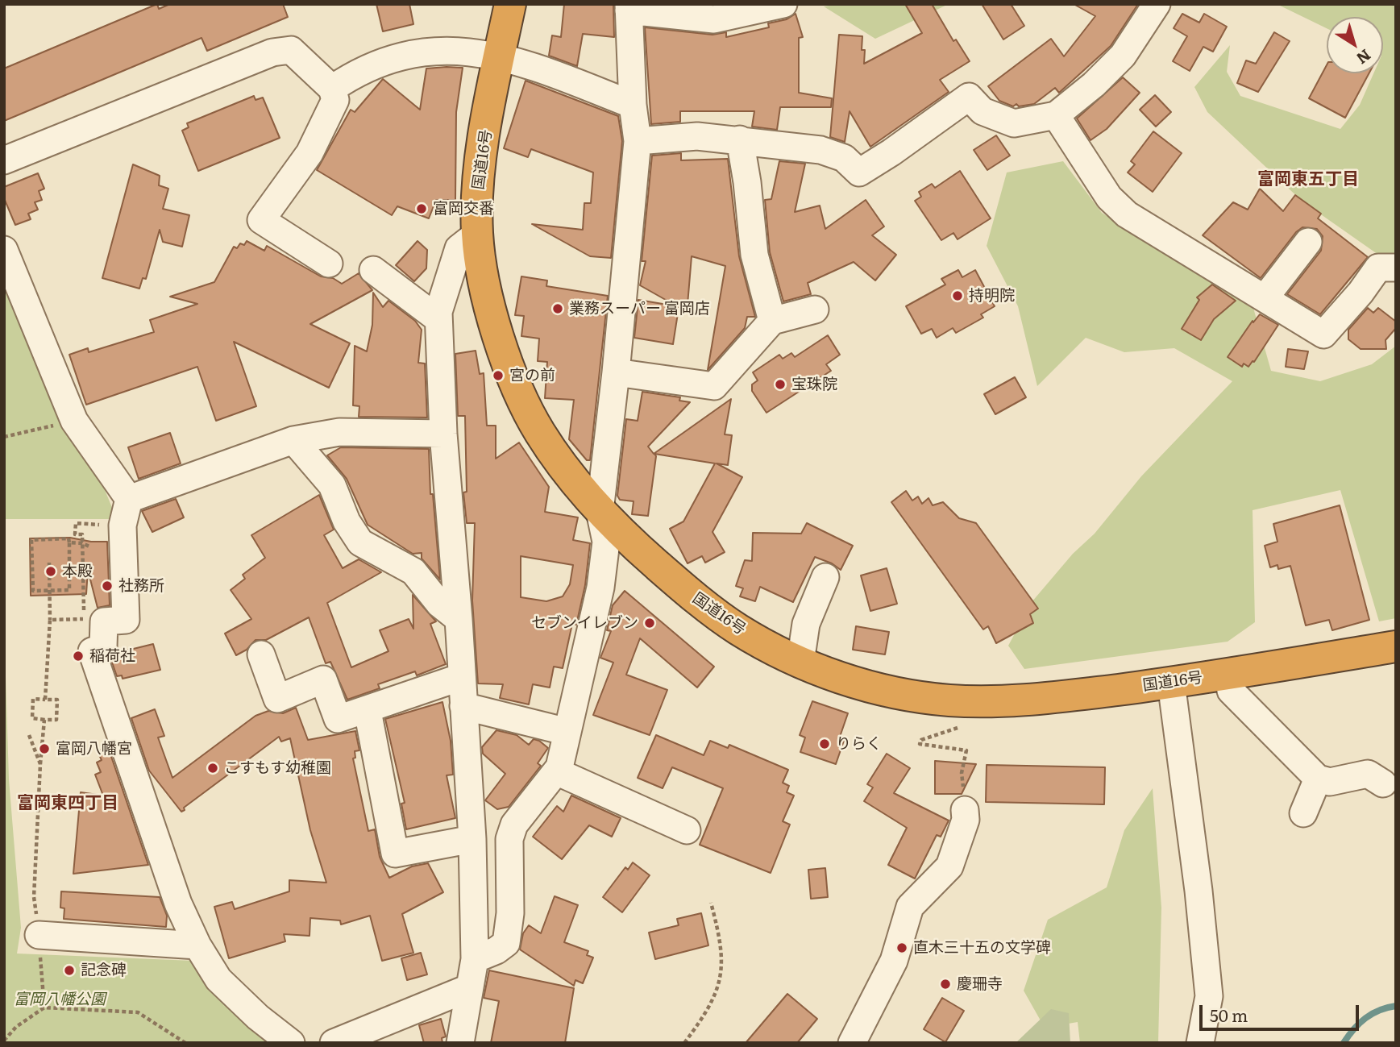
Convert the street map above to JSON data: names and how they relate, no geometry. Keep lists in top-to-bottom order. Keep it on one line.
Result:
{"streets":{"highway":["国道16号"]},"districts":["富岡東五丁目","富岡東四丁目"],"parks":["富岡八幡公園"],"places":["富岡交番","持明院","業務スーパー 富岡店","宮の前","宝珠院","本殿","社務所","セブンイレブン","稲荷社","りらく","富岡八幡宮","こすもす幼稚園","直木三十五の文学碑","記念碑","慶珊寺"],"scale_bar":"50 m","north":"bottom right"}
